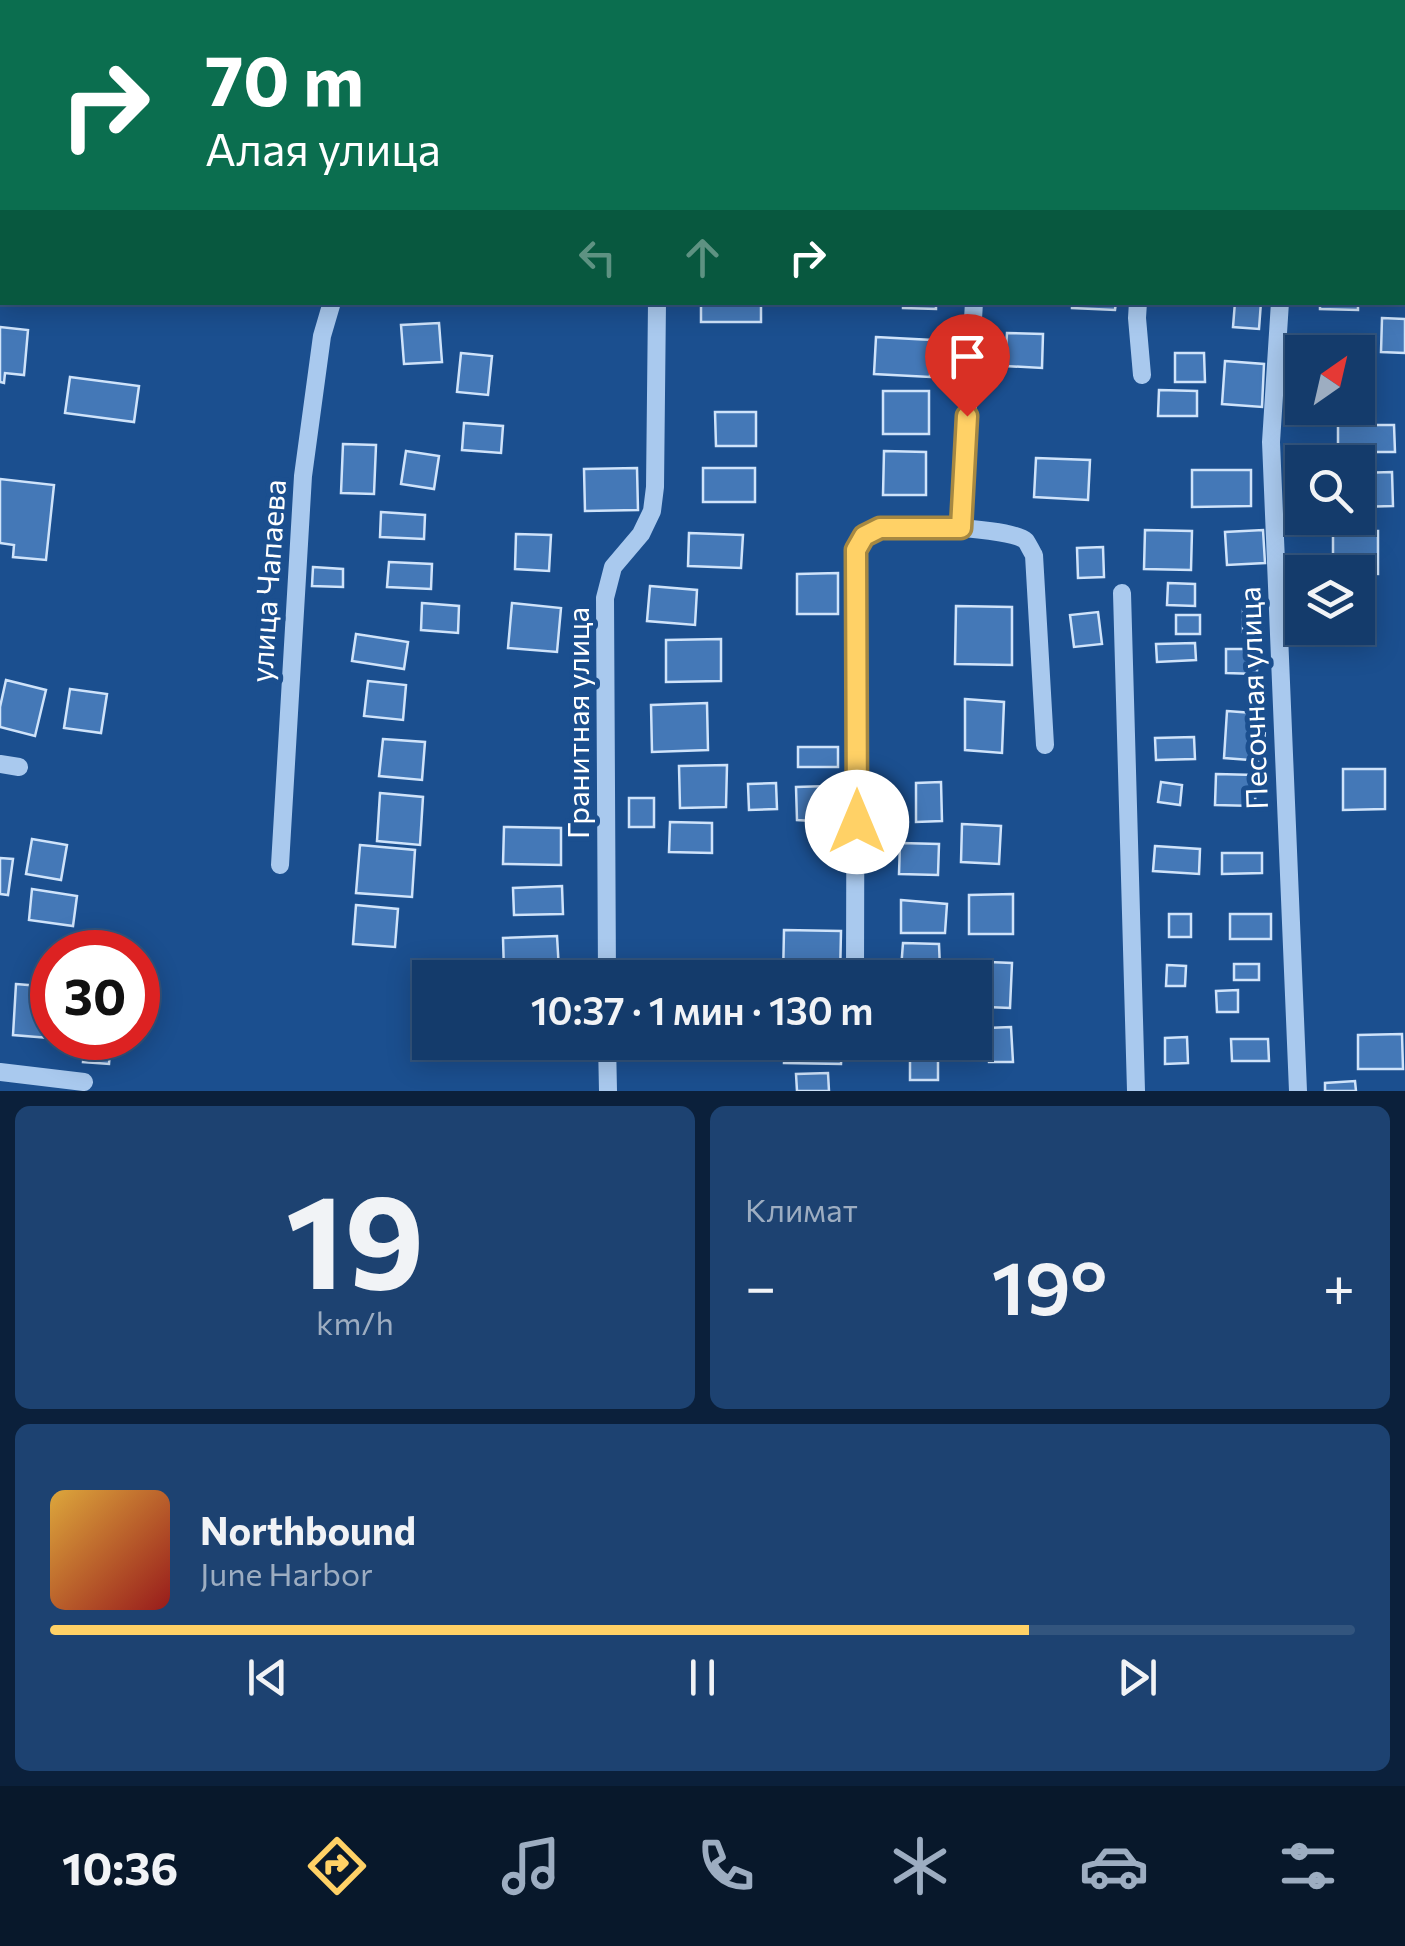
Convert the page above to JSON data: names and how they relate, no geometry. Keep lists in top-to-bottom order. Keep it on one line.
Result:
{"streets":{"street":["улица Чапаева","Песочная улица","Гранитная улица"]},"north":"top right","page":{"turn":["70 m","Алая улица"],"limit":"30","trip":"10:37 · 1 мин · 130 m","tile":[["19","km/h"],"Климат"],"heat":["−","19°","+"],"song":["Northbound","June Harbor"],"tabs":"10:36"}}
